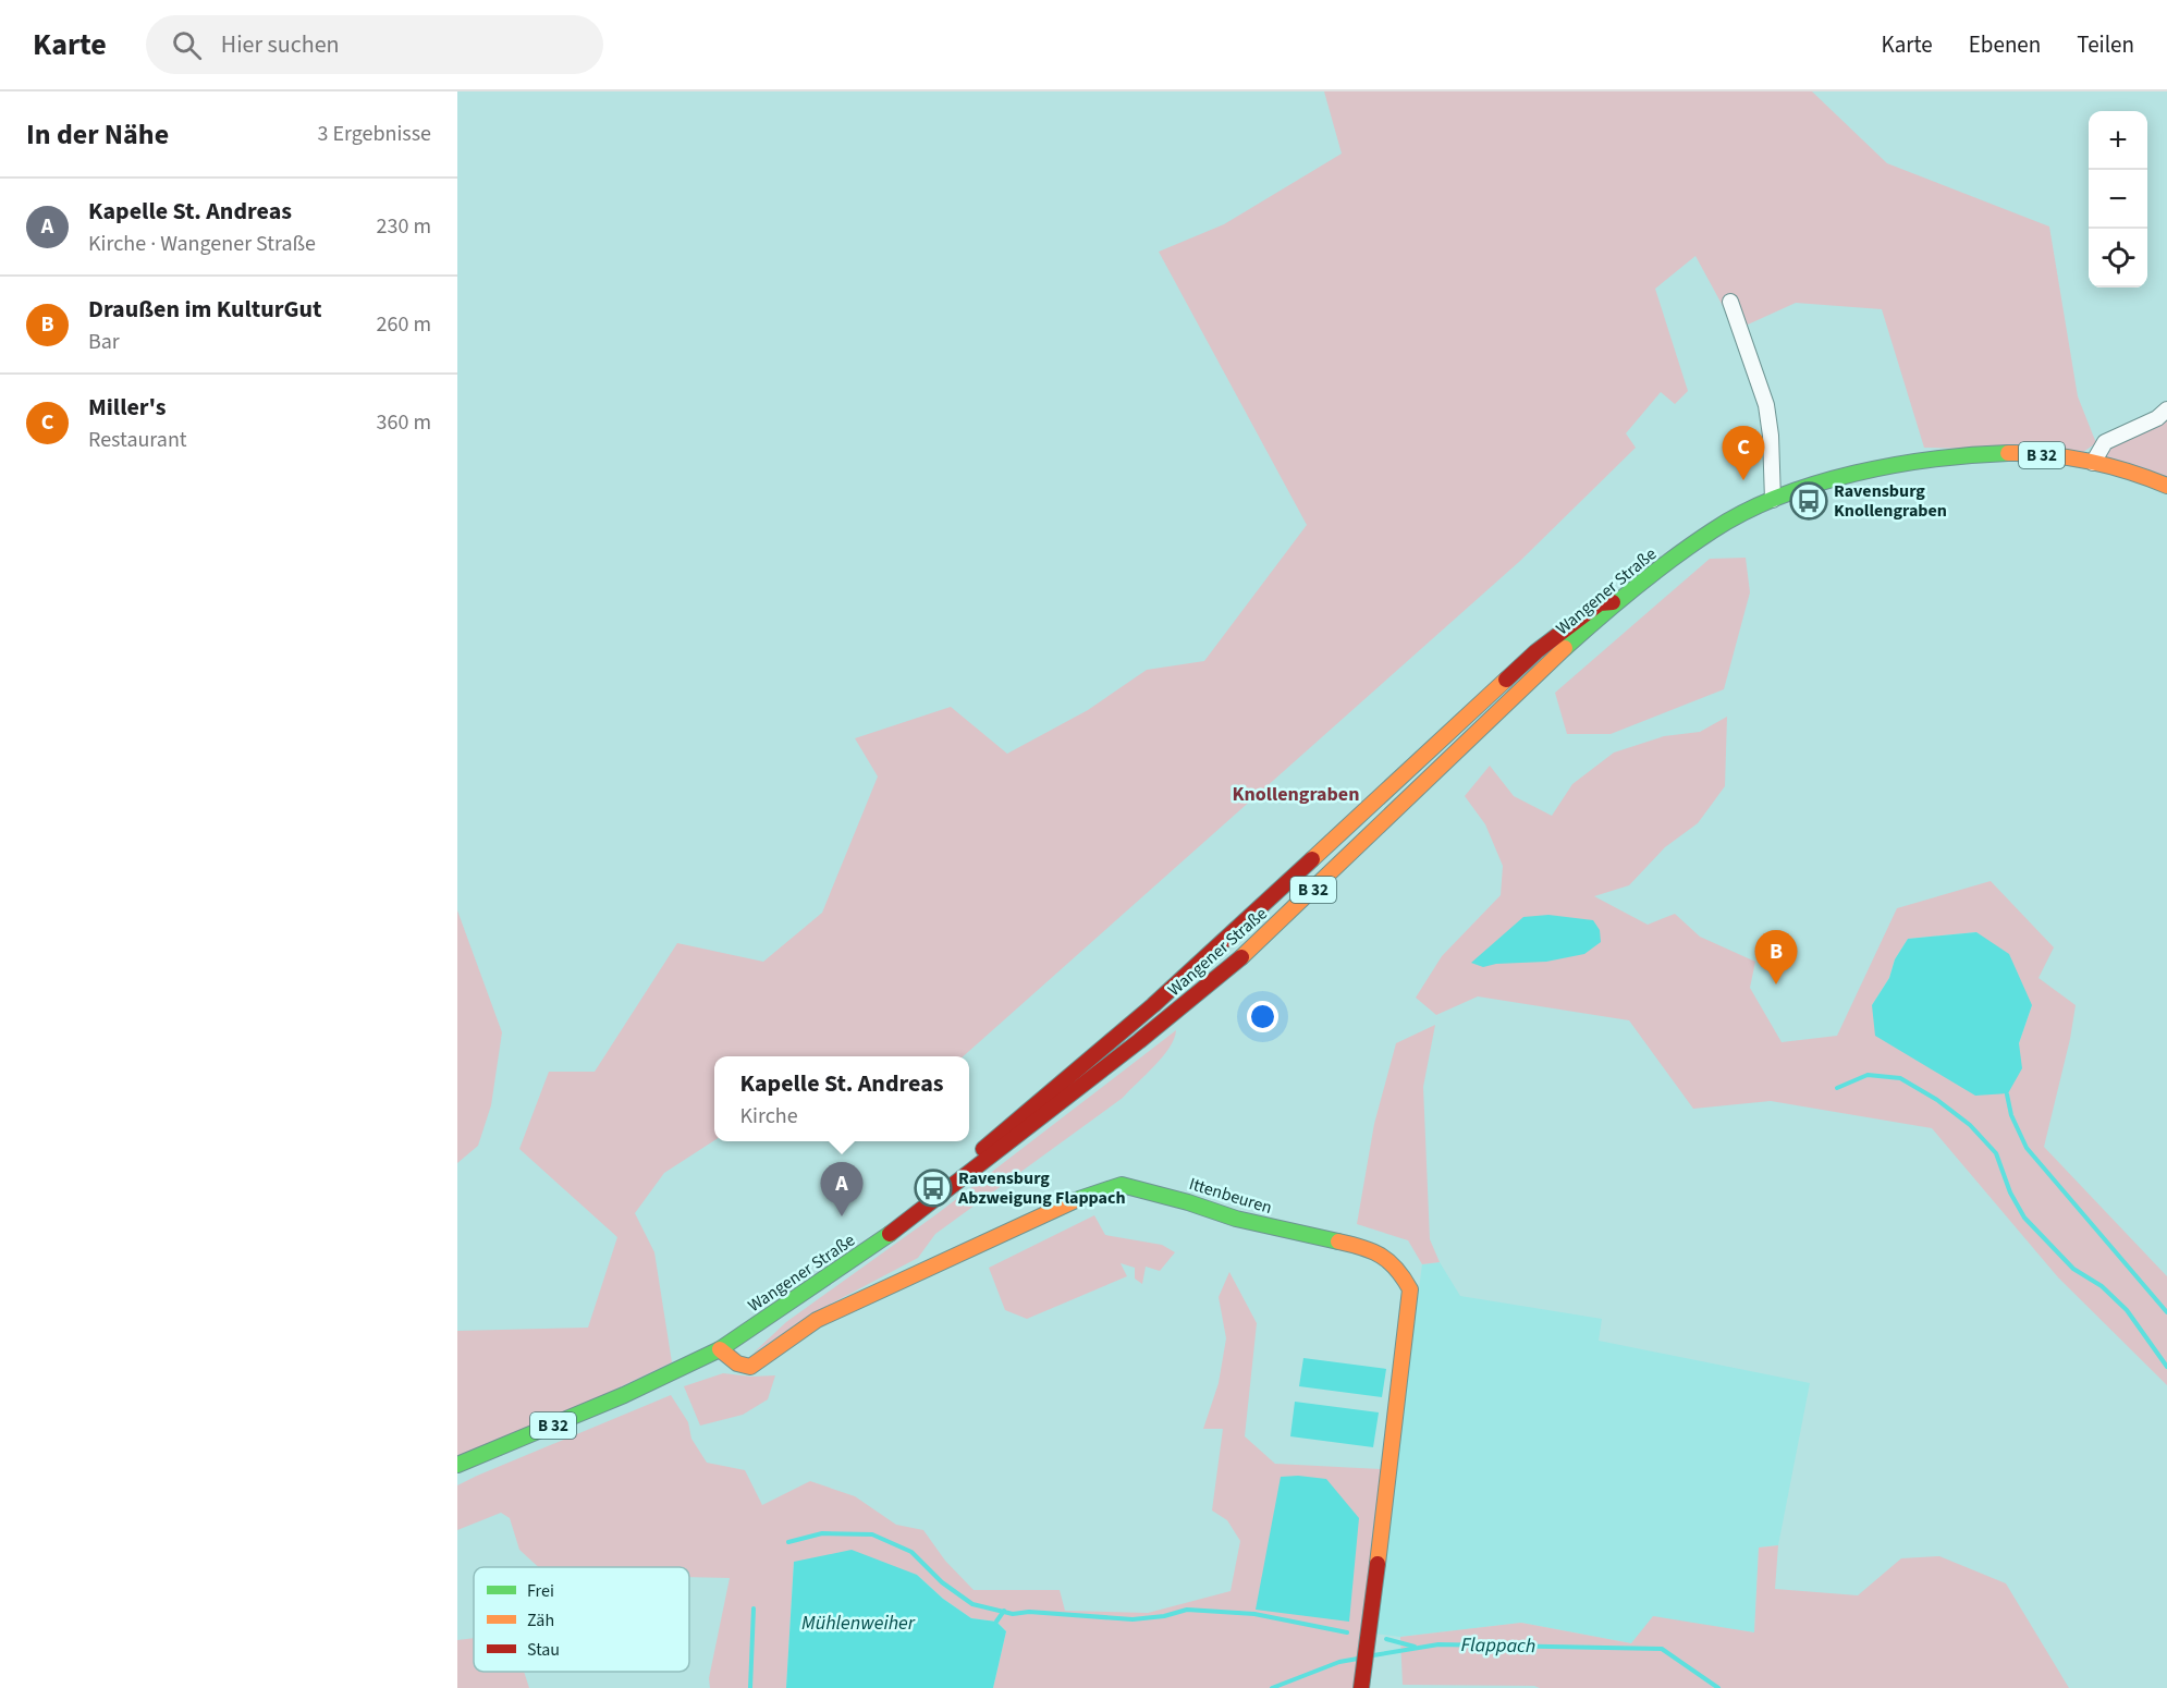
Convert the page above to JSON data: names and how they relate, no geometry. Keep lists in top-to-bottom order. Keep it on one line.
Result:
{"streets":{"main road":["B 32","Wangener Straße","Ittenbeuren"]},"crossings":[["Wangener Straße","Ittenbeuren"]],"districts":["Knollengraben"],"water":["Mühlenweiher","Flappach"],"places":{"bus stop":["Ravensburg Knollengraben","Ravensburg Abzweigung Flappach"]},"legend":["Frei","Zäh","Stau"],"page":{"header":"Karte","search":"Hier suchen","nav":["Karte","Ebenen","Teilen"],"heading":["In der Nähe","3 Ergebnisse"],"map_buttons":["+","−"],"list":[{"mark":"A","name":"Kapelle St. Andreas","note":"Kirche · Wangener Straße","value":"230 m"},{"mark":"B","name":"Draußen im KulturGut","note":"Bar","value":"260 m"},{"mark":"C","name":"Miller's","note":"Restaurant","value":"360 m"}],"pins":["C","B","A"],"popup":["Kapelle St. Andreas","Kirche"]}}
